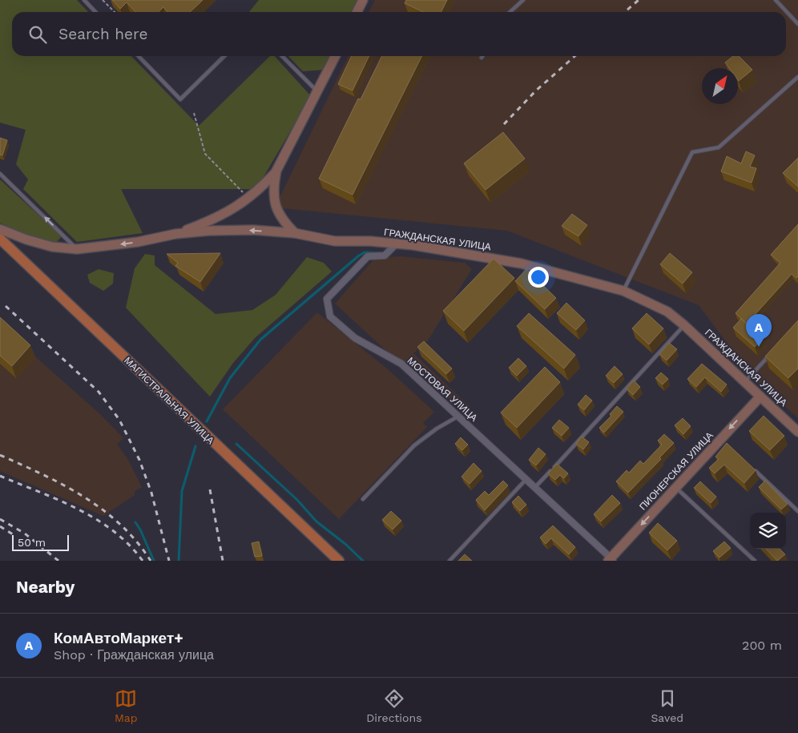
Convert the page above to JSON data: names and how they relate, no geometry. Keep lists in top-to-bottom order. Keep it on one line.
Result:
{"streets":{"main road":["МАГИСТРАЛЬНАЯ УЛИЦА"],"street":["ГРАЖДАНСКАЯ УЛИЦА","МОСТОВАЯ УЛИЦА","ПИОНЕРСКАЯ УЛИЦА"]},"crossings":[["ГРАЖДАНСКАЯ УЛИЦА","МОСТОВАЯ УЛИЦА"],["ГРАЖДАНСКАЯ УЛИЦА","ПИОНЕРСКАЯ УЛИЦА"],["МОСТОВАЯ УЛИЦА","ПИОНЕРСКАЯ УЛИЦА"]],"one_way":["ПИОНЕРСКАЯ УЛИЦА"],"scale_bar":"50 m","north":"top right","page":{"search":"Search here","pins":"A","scale":"50 m","heading":"Nearby","list":[{"mark":"A","name":"КомАвтоМаркет+","note":"Shop · Гражданская улица","value":"200 m"}],"nav":["Map","Directions","Saved"]}}
